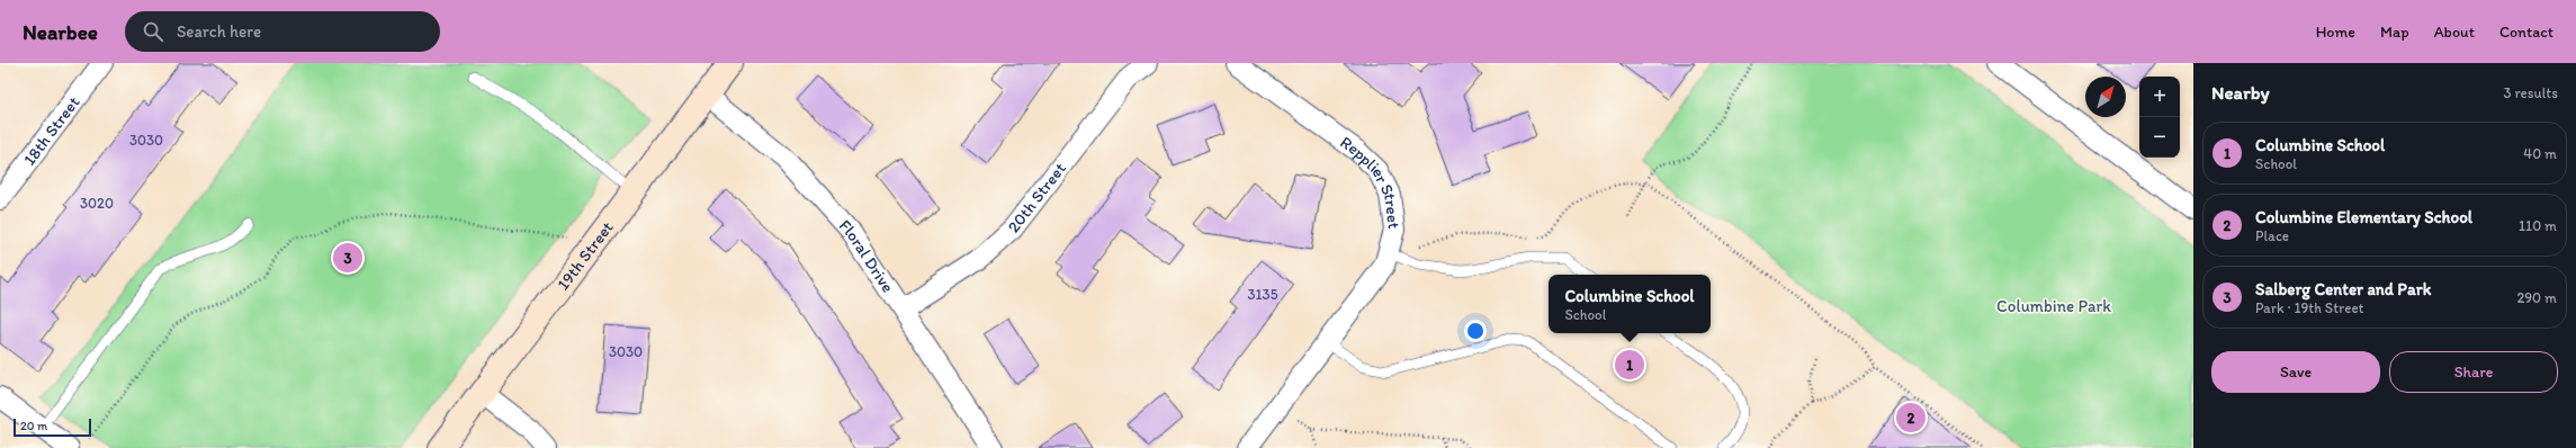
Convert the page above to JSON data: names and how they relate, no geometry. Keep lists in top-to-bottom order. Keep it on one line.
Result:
{"streets":{"street":["18th Street","Repplier Street","20th Street","19th Street","Floral Drive"]},"crossings":[["20th Street","Floral Drive"],["19th Street","Floral Drive"]],"parks":["Columbine Park"],"house_numbers":["3030","3020","3135","3030"],"scale_bar":"20 m","north":"top right","page":{"header":"Nearbee","search":"Search here","nav":["Home","Map","About","Contact"],"heading":["Nearby","3 results"],"map_buttons":["+","−"],"list":[{"mark":"1","name":"Columbine School","note":"School","value":"40 m"},{"mark":"2","name":"Columbine Elementary School","note":"Place","value":"110 m"},{"mark":"3","name":"Salberg Center and Park","note":"Park · 19th Street","value":"290 m"}],"pins":["3","1","2"],"popup":["Columbine School","School"],"buttons":["Save","Share"],"scale":"20 m"}}
